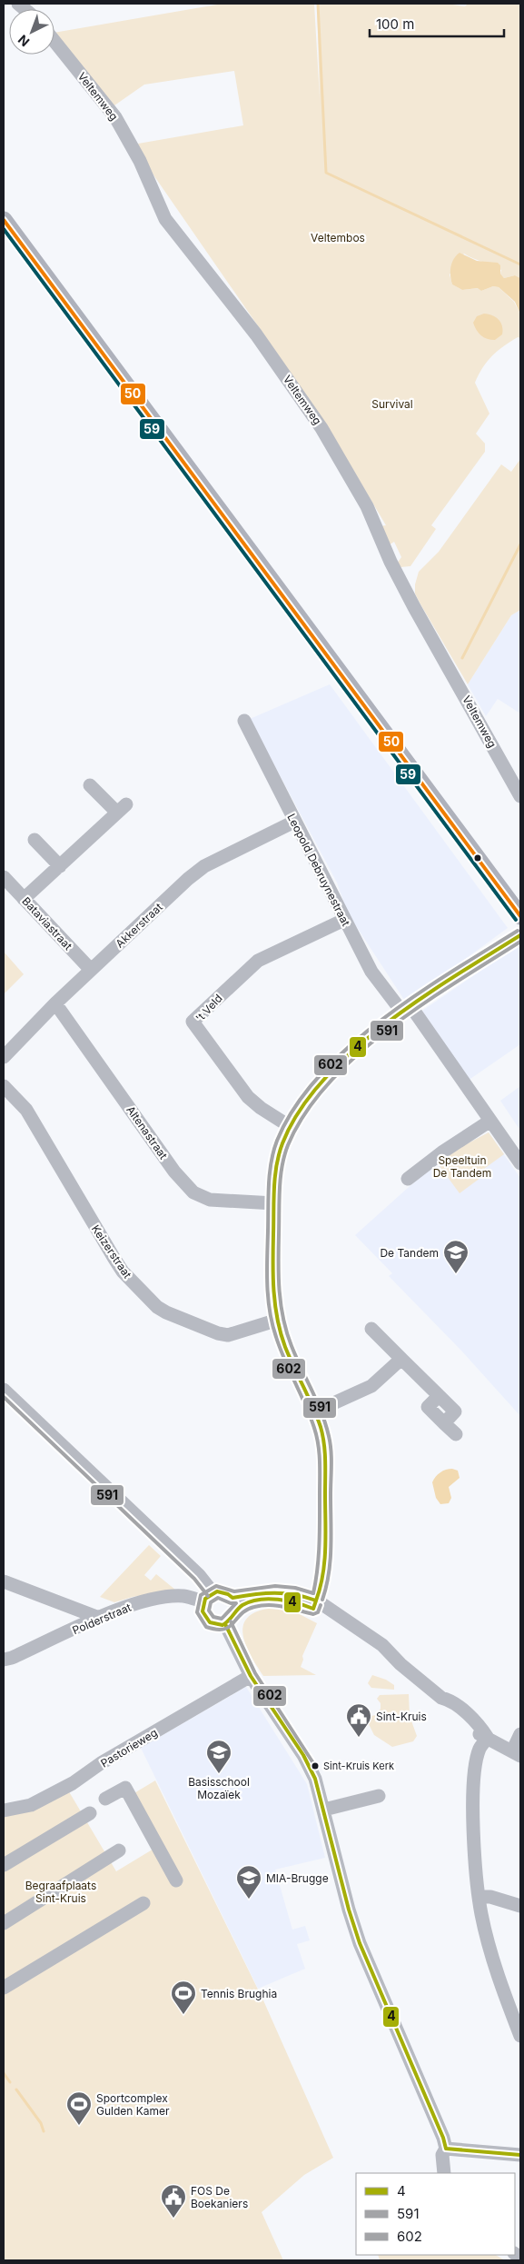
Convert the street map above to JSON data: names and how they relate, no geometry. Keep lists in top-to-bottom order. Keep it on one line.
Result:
{"streets":{"street":["Veltemweg","Leopold Debruynestraat","Bataviastraat","Akkerstraat","'t Veld","Altenastraat","Keizerstraat","Polderstraat","Pastorieweg"]},"crossings":[["Leopold Debruynestraat","Akkerstraat"],["Leopold Debruynestraat","'t Veld"],["Bataviastraat","Akkerstraat"],["Akkerstraat","Altenastraat"]],"parks":["Veltembos","Survival","Speeltuin De Tandem","Begraafplaats Sint-Kruis"],"places":{"school or university":["De Tandem","Basisschool Mozaïek","MIA-Brugge"],"public building":["Sint-Kruis","FOS De Boekaniers"],"other":["Sint-Kruis Kerk"],"sports":["Tennis Brughia","Sportcomplex Gulden Kamer"]},"lines":["transit line 50","transit line 59","transit line 602","transit line 4","transit line 591"],"legend":["4","591","602"],"scale_bar":"100 m","north":"bottom left"}
